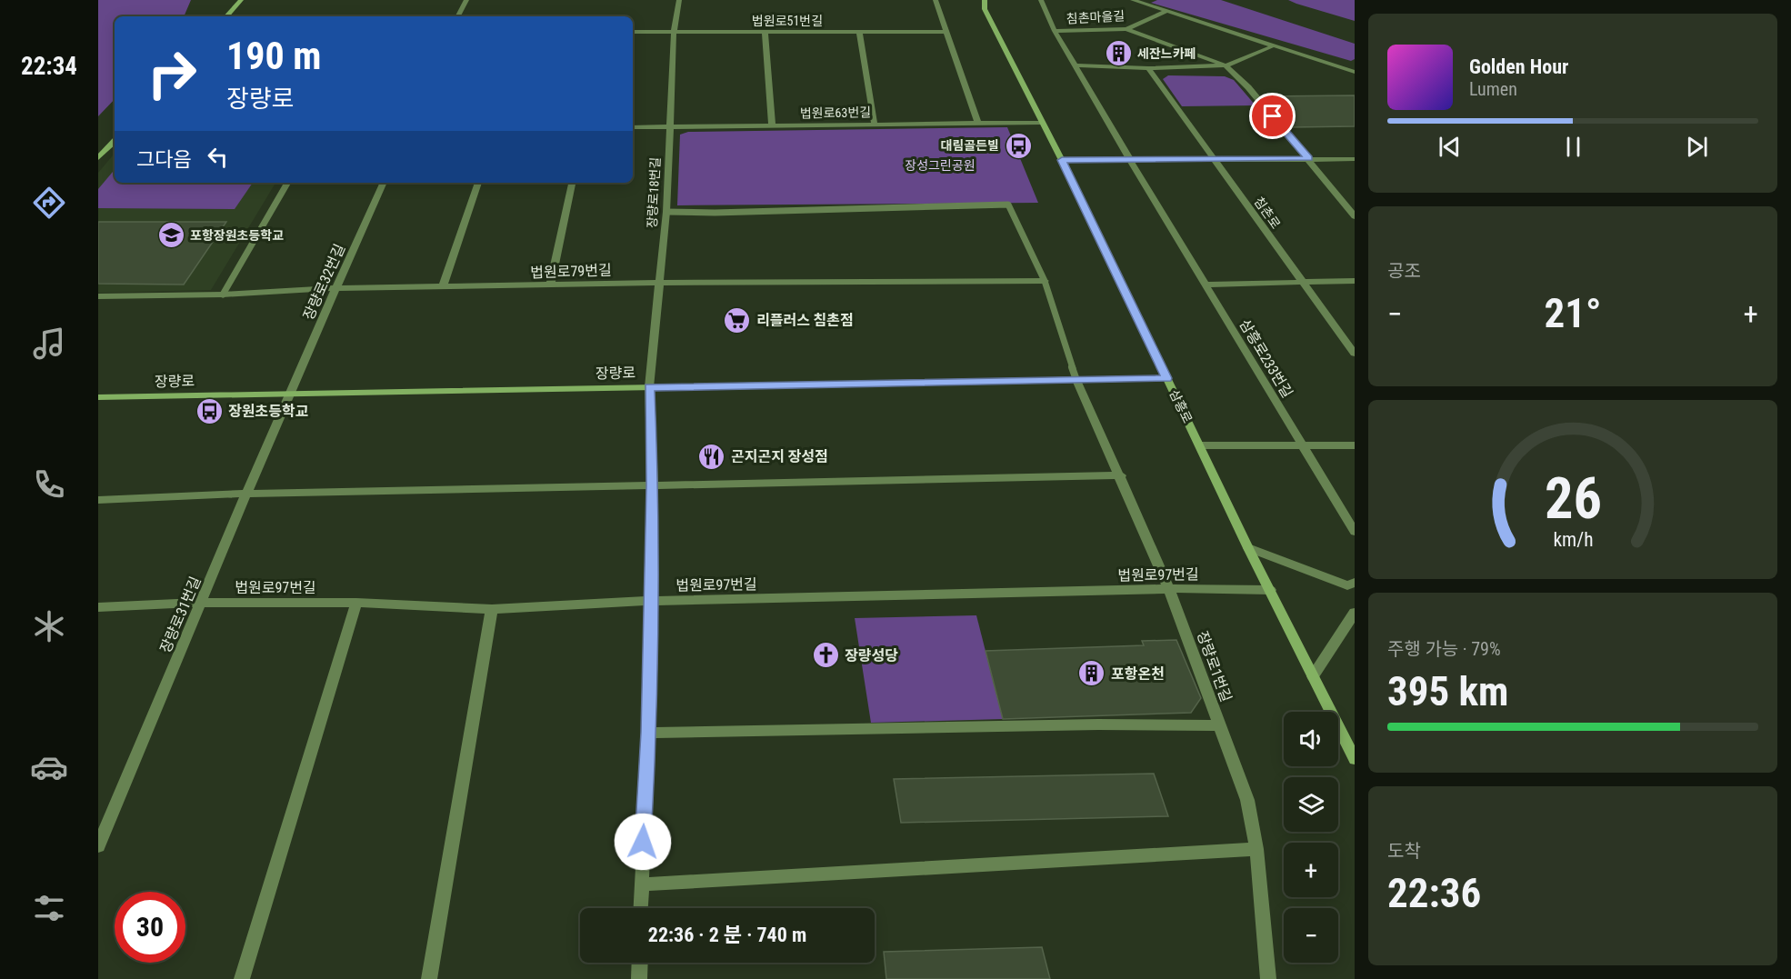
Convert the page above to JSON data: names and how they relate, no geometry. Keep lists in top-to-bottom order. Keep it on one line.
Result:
{"streets":{"main road":["장량로","삼흥로"],"street":["침촌마을길","법원로51번길","법원로63번길","장량로18번길","침촌로","법원로79번길","장량로32번길","삼흥로233번길","법원로97번길","장량로31번길","장량로1번길"]},"crossings":[["법원로51번길","장량로18번길"],["법원로63번길","장량로18번길"],["법원로63번길","삼흥로"],["장량로18번길","법원로79번길"],["장량로18번길","장량로"],["장량로18번길","법원로97번길"],["법원로79번길","장량로32번길"],["장량로32번길","장량로"],["장량로32번길","장량로31번길"],["장량로","삼흥로"],["장량로","장량로31번길"],["장량로","장량로1번길"],["삼흥로","법원로97번길"],["법원로97번길","장량로31번길"],["법원로97번길","장량로1번길"]],"parks":["장성그린공원"],"places":{"building":["세잔느카페","포항온천"],"bus stop":["대림골든빌","장원초등학교"],"school or university":["포항장원초등학교"],"supermarket":["리플러스 침촌점"],"restaurant":["곤지곤지 장성점"],"church":["장량성당"]},"page":{"tabs":"22:34","turn":["190 m","장량로"],"song":["Golden Hour","Lumen"],"then":"그다음","tile":["공조",["주행 가능 · 79%","395 km"],["도착","22:36"]],"heat":["−","21°","+"],"map_buttons":["+","−"],"limit":"30","trip":"22:36 · 2 분 · 740 m","gauge":["26","km/h"]}}
